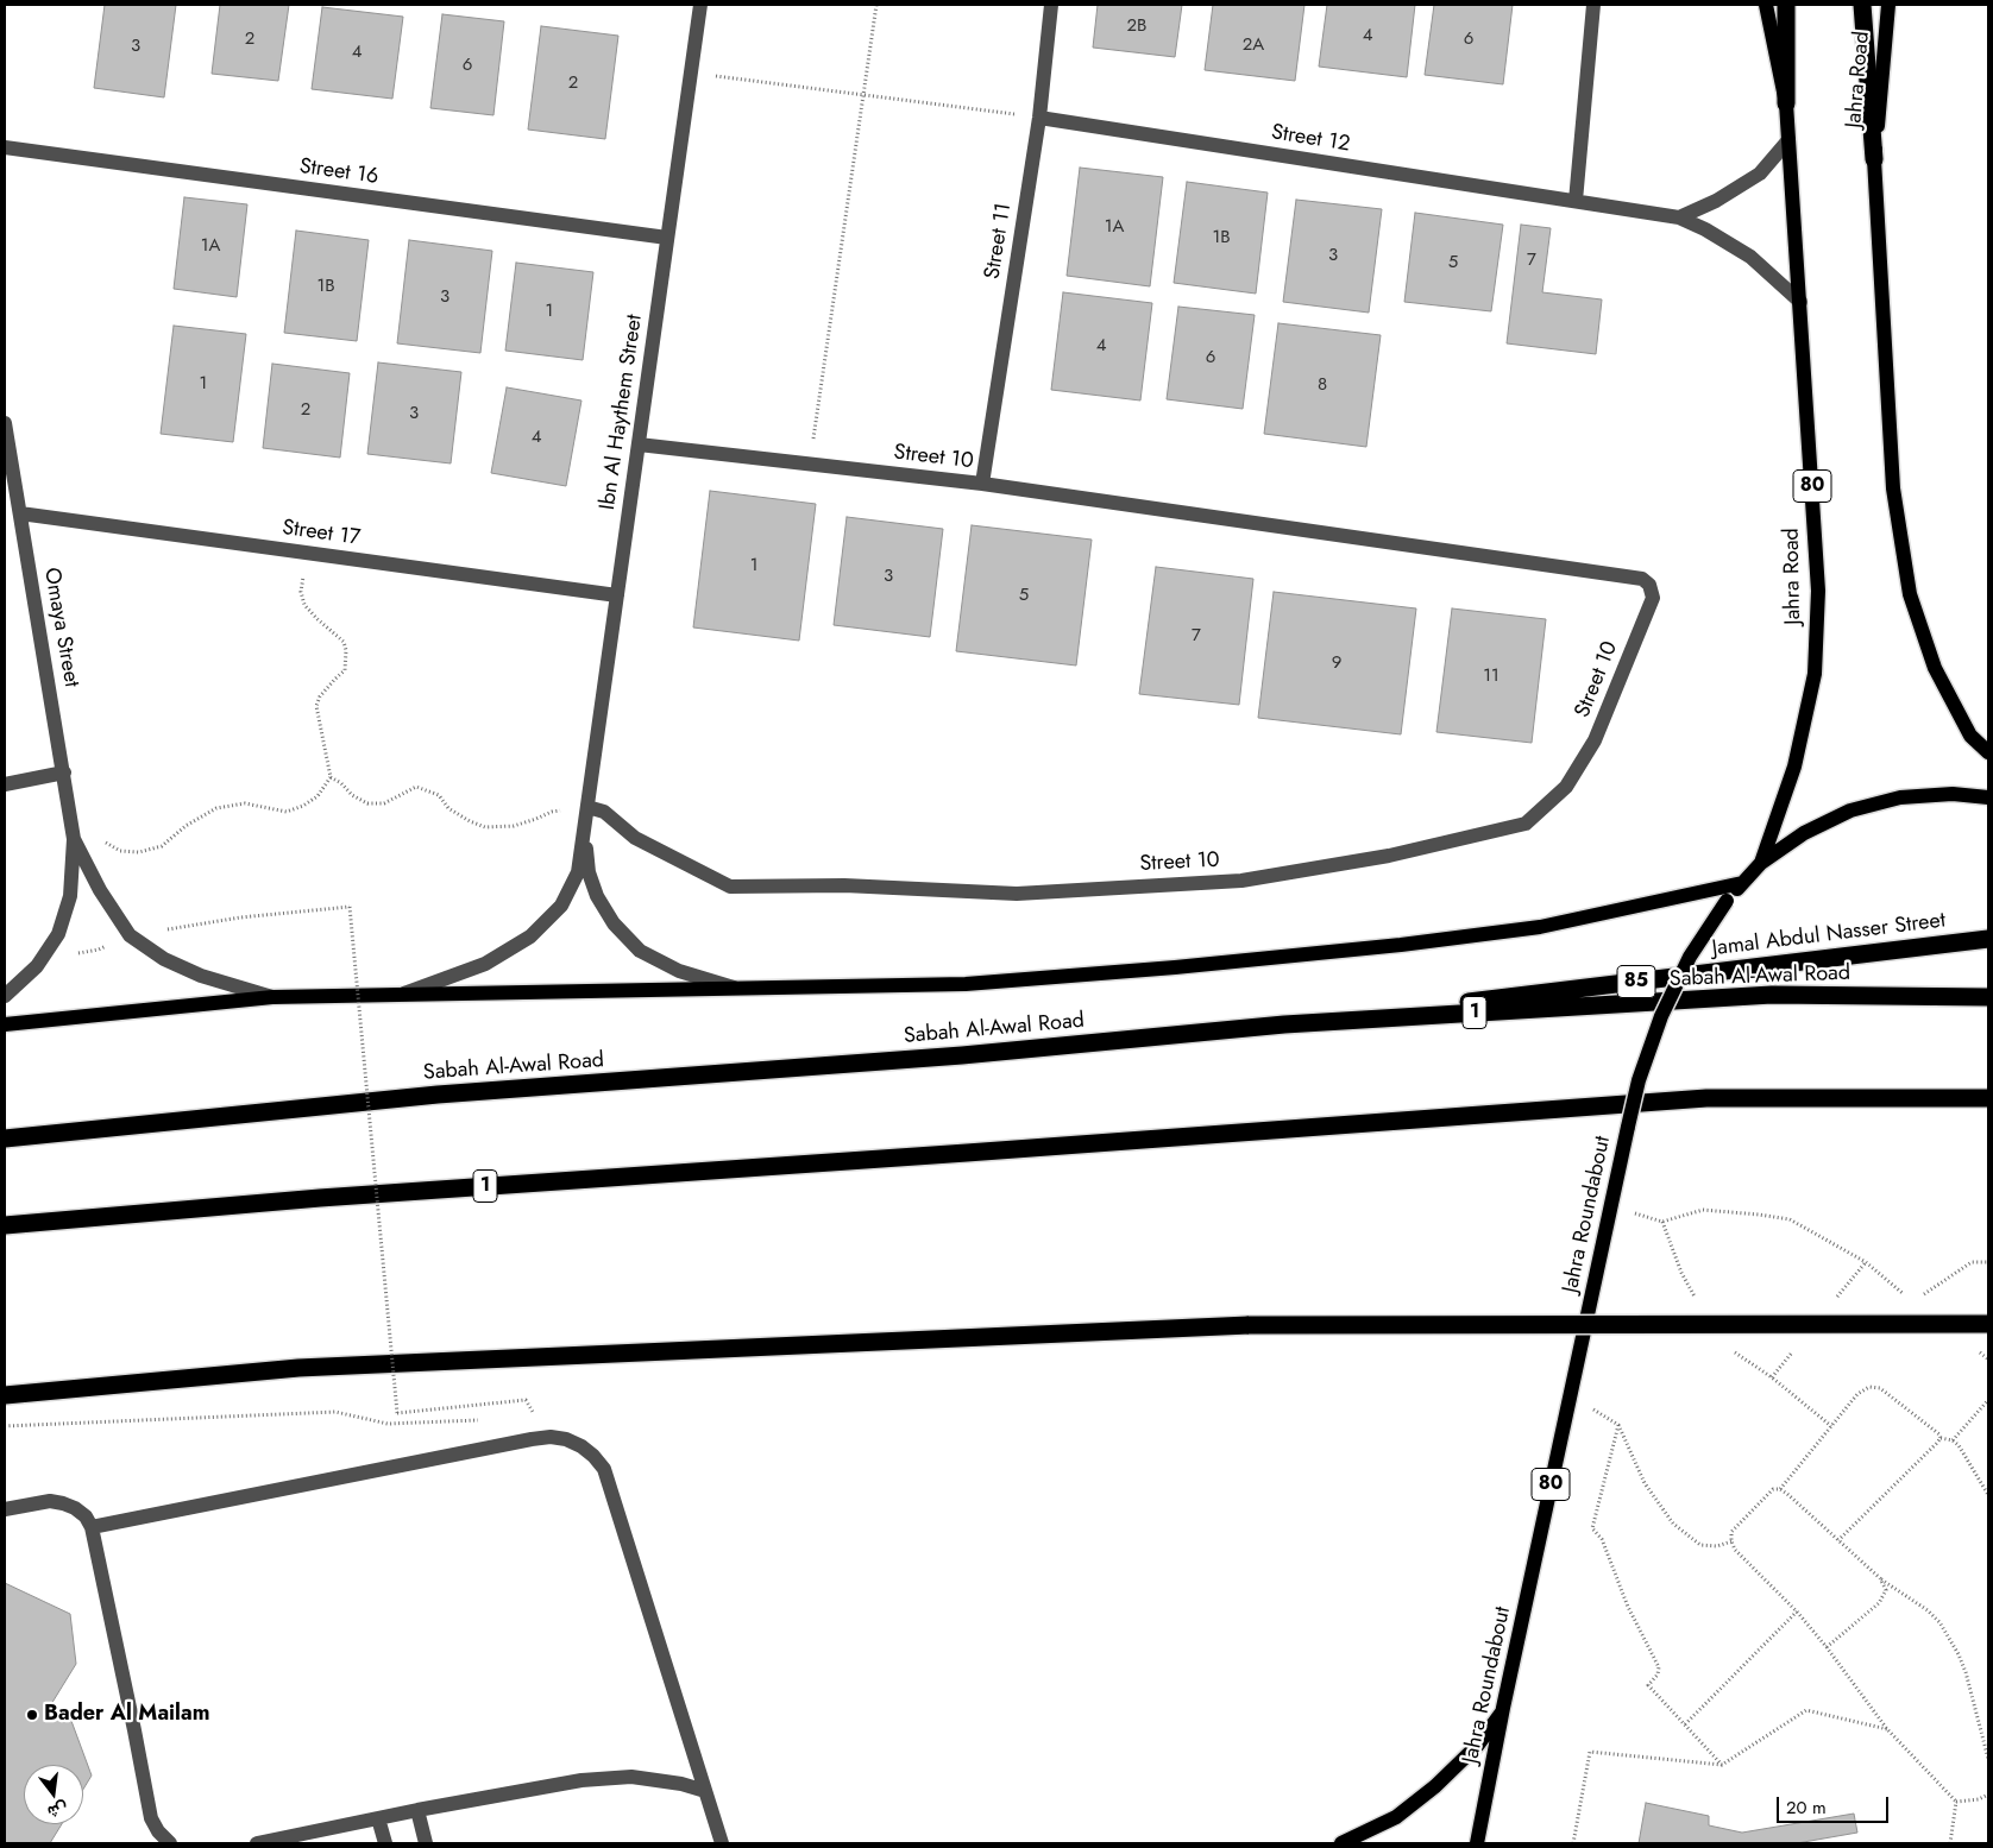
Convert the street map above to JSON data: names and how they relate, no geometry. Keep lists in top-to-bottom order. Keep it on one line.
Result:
{"streets":{"highway":["Jahra Road","80","Jamal Abdul Nasser Street","Sabah Al-Awal Road","85","1"],"main road":["Jahra Roundabout"],"street":["Street 12","Street 16","Street 11","Ibn Al Haythem Street","Street 10","Street 17","Omaya Street"]},"crossings":[["Jahra Road","Street 12"],["Jahra Road","Jahra Roundabout"],["Street 12","Street 11"],["Street 16","Ibn Al Haythem Street"],["Street 11","Street 10"],["Ibn Al Haythem Street","Street 10"],["Ibn Al Haythem Street","Street 17"],["Street 17","Omaya Street"],["Jamal Abdul Nasser Street","Sabah Al-Awal Road"]],"places":["Bader Al Mailam"],"house_numbers":["2B","4","2","6","2A","3","4","6","2","1A","1B","1A","3","7","5","1B","3","1","4","6","1","8","2","3","4","1","3","5","7","9","11"],"scale_bar":"20 m","north":"bottom"}
